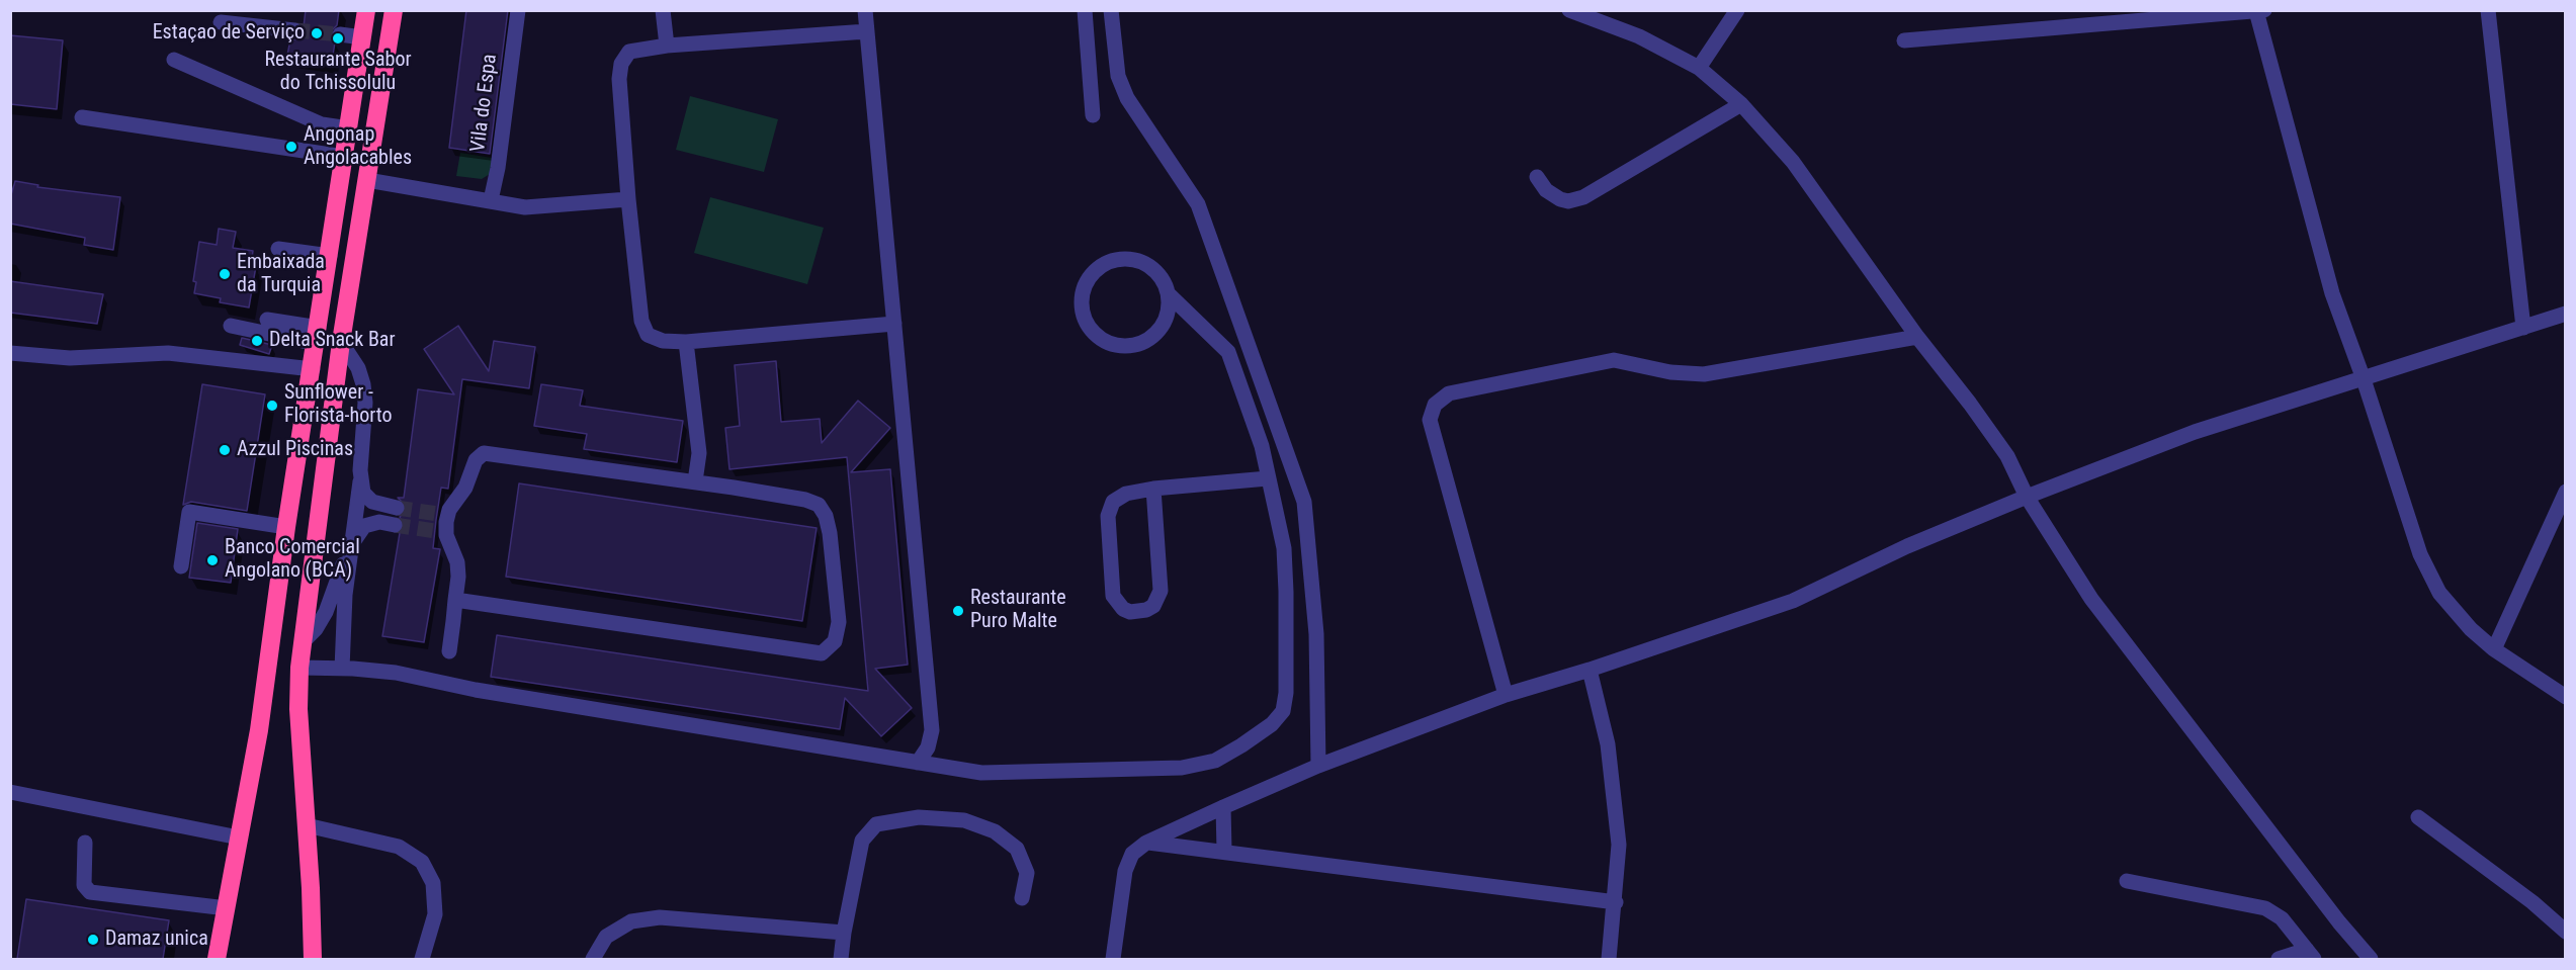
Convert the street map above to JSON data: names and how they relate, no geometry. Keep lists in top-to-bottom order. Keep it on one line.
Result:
{"streets":{"street":["Vila do Espa"]},"places":["Estaçao de Serviço","Restaurante Sabor do Tchissolulu","Angonap Angolacables","Embaixada da Turquia","Delta Snack Bar","Sunflower - Florista-horto","Azzul Piscinas","Banco Comercial Angolano (BCA)","Restaurante Puro Malte","Damaz unica"]}
